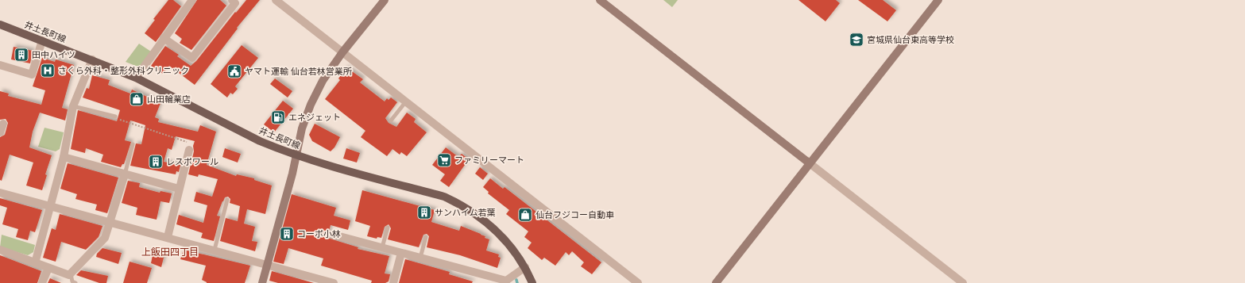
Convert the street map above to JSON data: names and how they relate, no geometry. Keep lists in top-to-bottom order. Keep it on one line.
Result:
{"streets":{"main road":["井土長町線"]},"districts":["上飯田四丁目"],"places":{"school or university":["宮城県仙台東高等学校"],"building":["田中ハイツ","レスポワール","サンハイム若葉","コーポ小林"],"hospital":["さくら外科・整形外科クリニック"],"public building":["ヤマト運輸 仙台若林営業所"],"shop":["山田輪業店","仙台フジコー自動車"],"fuel station":["エネジェット"],"supermarket":["ファミリーマート"]}}
